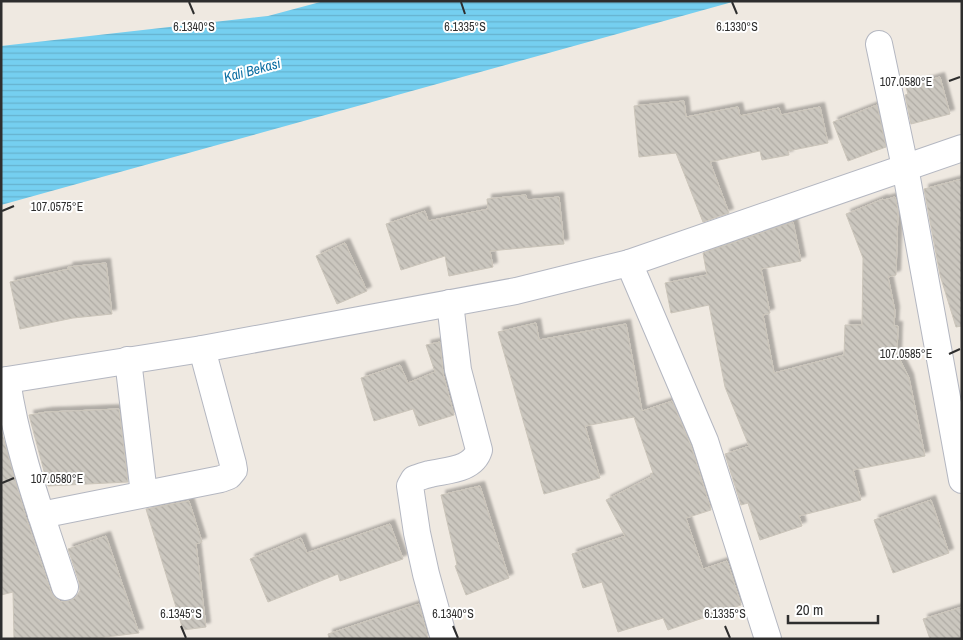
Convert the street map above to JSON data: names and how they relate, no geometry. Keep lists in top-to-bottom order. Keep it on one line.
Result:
{"water":["Kali Bekasi"],"scale_bar":"20 m","coordinates":["6.1340°S","6.1335°S","6.1330°S","107.0580°E","107.0575°E","107.0585°E","6.1345°S"]}
